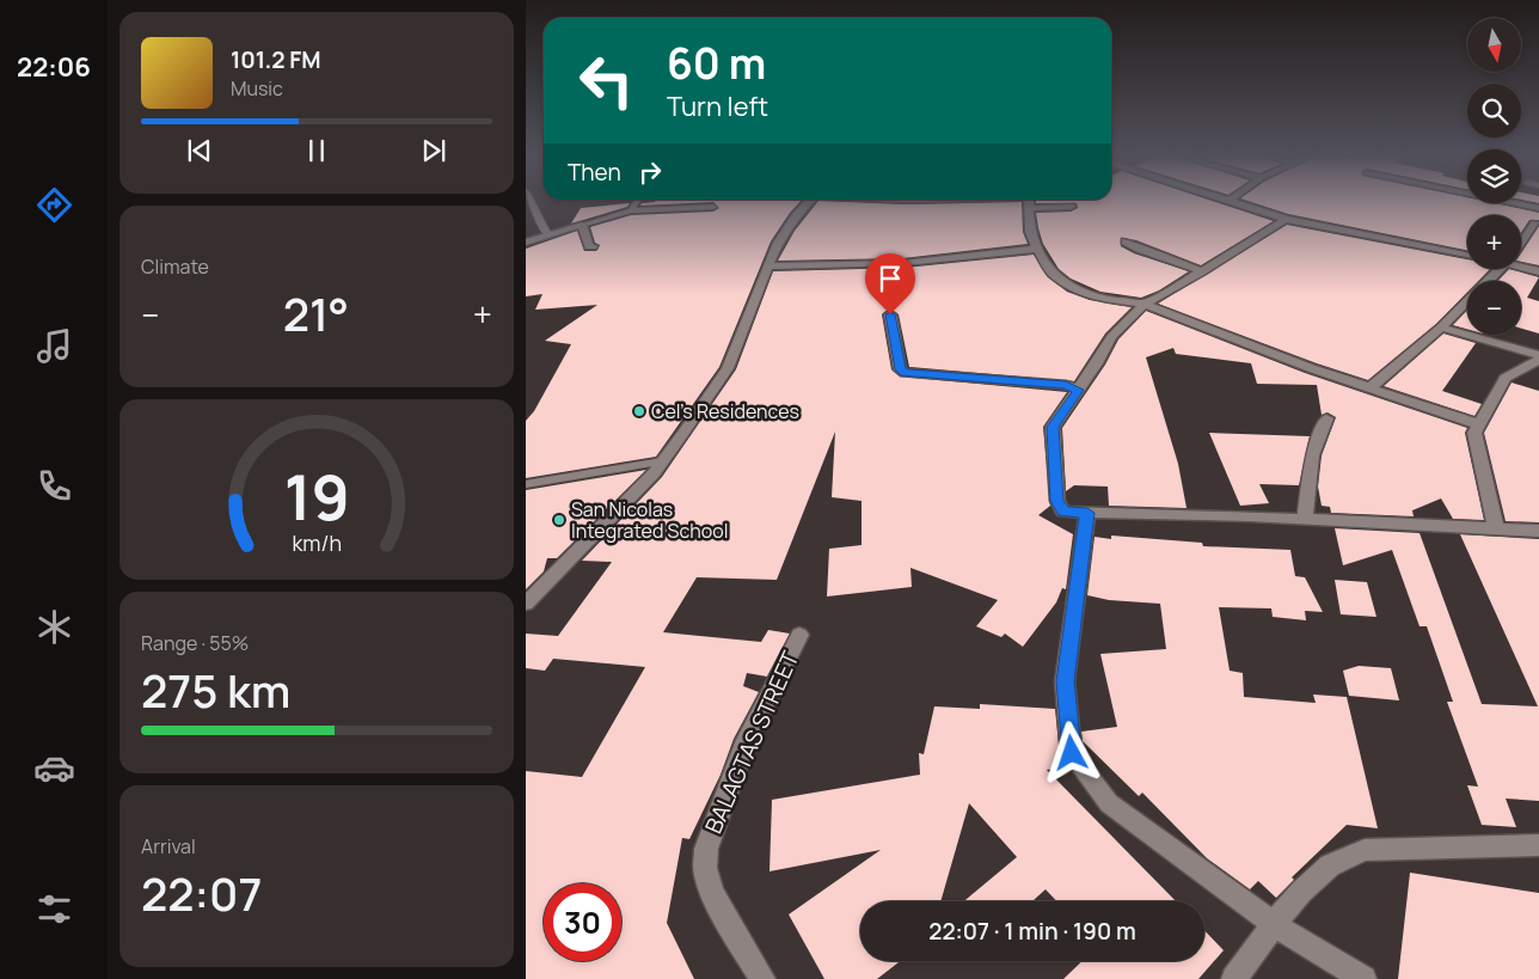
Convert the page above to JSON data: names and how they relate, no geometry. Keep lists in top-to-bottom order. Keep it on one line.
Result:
{"streets":{"street":["BALAGTAS STREET"]},"places":["Cel's Residences","San Nicolas Integrated School"],"north":"bottom","page":{"tabs":"22:06","map_buttons":["+","−"],"turn":["60 m","Turn left"],"song":["101.2 FM","Music"],"then":"Then","tile":["Climate",["Range · 55%","275 km"],["Arrival","22:07"]],"heat":["−","21°","+"],"limit":"30","trip":"22:07 · 1 min · 190 m","gauge":["19","km/h"]}}
